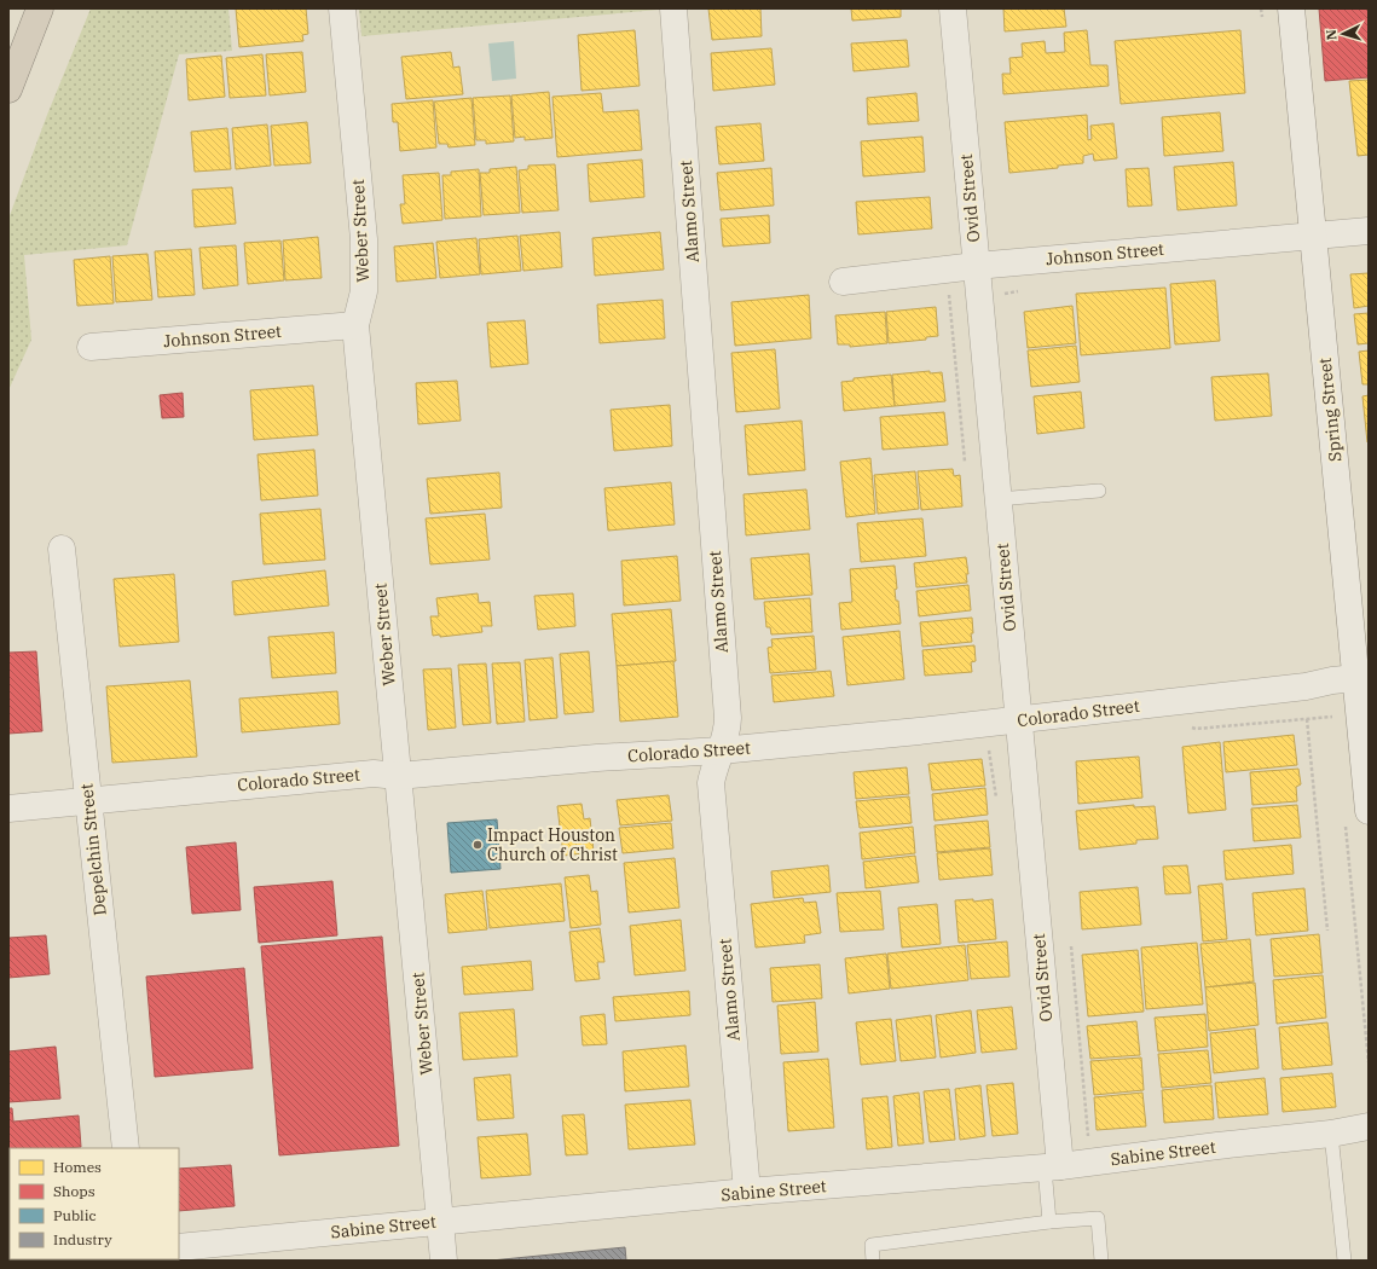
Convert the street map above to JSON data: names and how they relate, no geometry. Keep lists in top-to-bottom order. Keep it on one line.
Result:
{"streets":{"street":["Ovid Street","Alamo Street","Weber Street","Johnson Street","Spring Street","Colorado Street","Depelchin Street","Sabine Street"]},"crossings":[["Ovid Street","Johnson Street"],["Ovid Street","Colorado Street"],["Ovid Street","Sabine Street"],["Alamo Street","Colorado Street"],["Alamo Street","Sabine Street"],["Weber Street","Johnson Street"],["Weber Street","Colorado Street"],["Weber Street","Sabine Street"],["Johnson Street","Spring Street"],["Spring Street","Colorado Street"],["Colorado Street","Depelchin Street"]],"places":["Impact Houston Church of Christ"],"legend":["Homes","Shops","Public","Industry"],"north":"left"}
